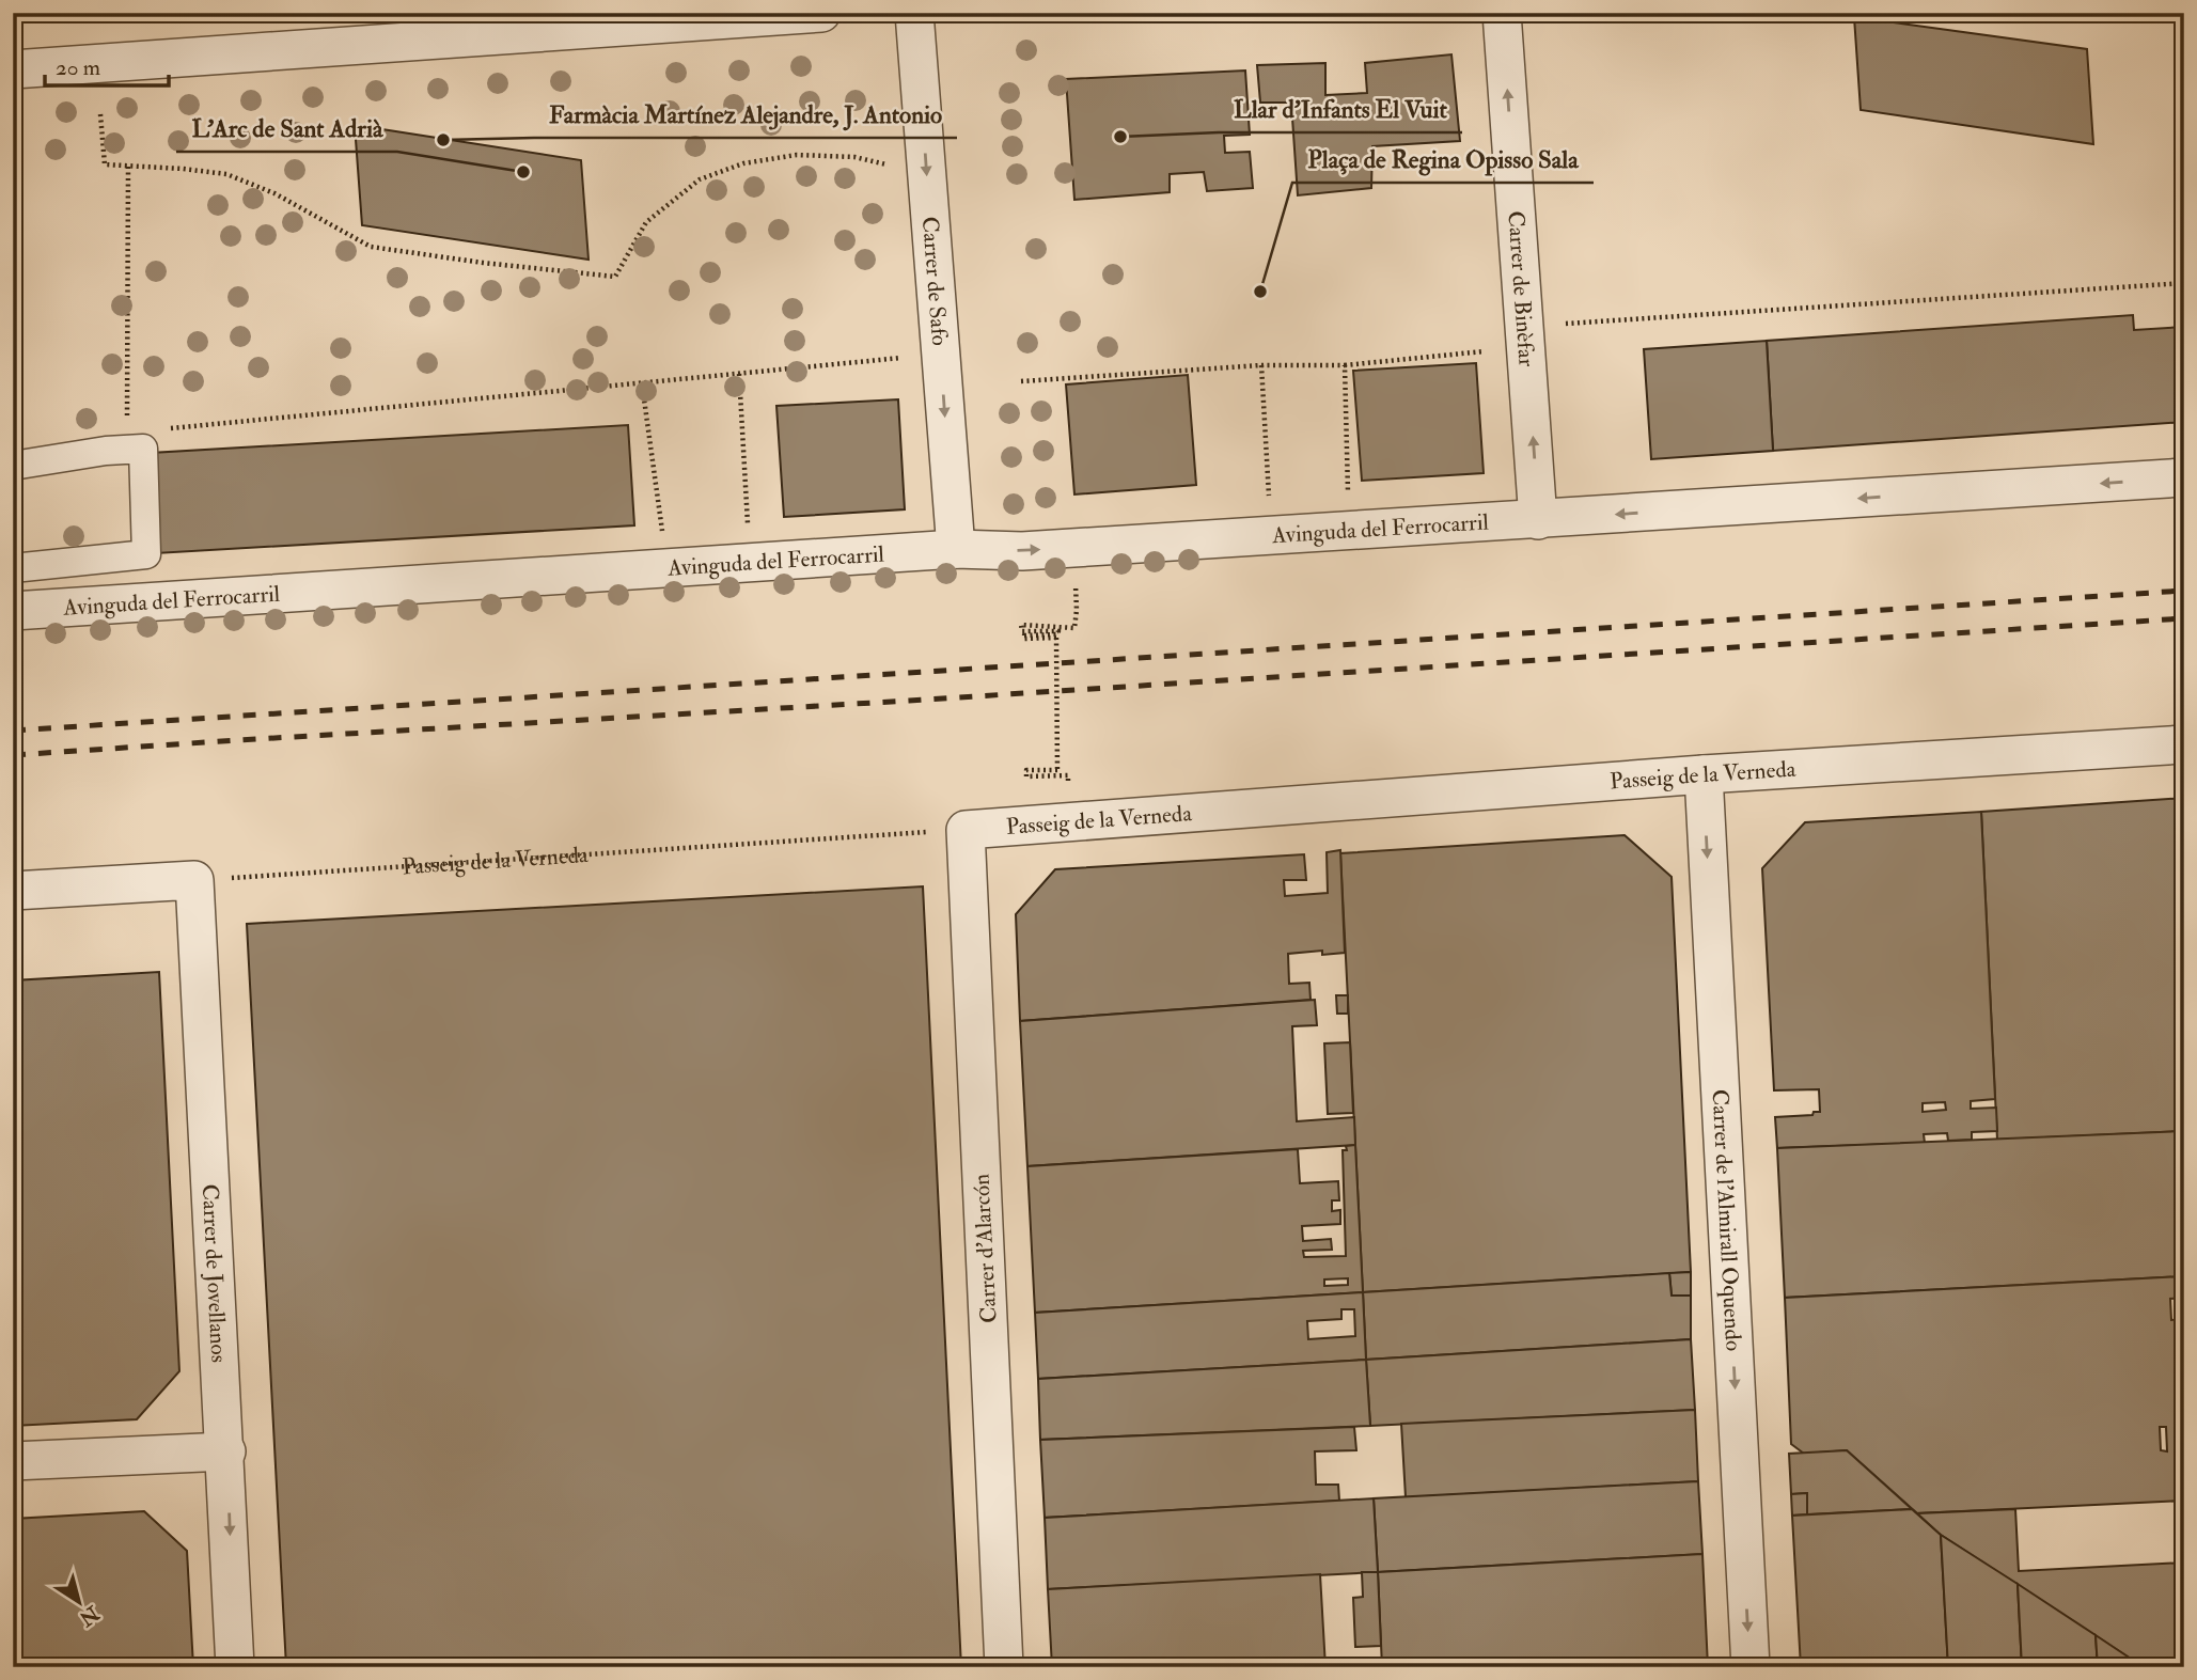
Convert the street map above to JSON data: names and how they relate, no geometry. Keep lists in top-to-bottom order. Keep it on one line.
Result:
{"streets":{"street":["Carrer de Safo","Carrer de Binèfar","Avinguda del Ferrocarril","Passeig de la Verneda","Carrer de l'Almirall Oquendo","Carrer d'Alarcón","Carrer de Jovellanos"]},"crossings":[["Carrer de Safo","Avinguda del Ferrocarril"],["Carrer de Binèfar","Avinguda del Ferrocarril"],["Passeig de la Verneda","Carrer de l'Almirall Oquendo"],["Passeig de la Verneda","Carrer d'Alarcón"],["Passeig de la Verneda","Carrer de Jovellanos"]],"one_way":["Carrer de Safo","Carrer de Binèfar","Carrer de l'Almirall Oquendo"],"places":["Llar d'Infants El Vuit","Farmàcia Martínez Alejandre, J. Antonio","L'Arc de Sant Adrià","Plaça de Regina Opisso Sala"],"scale_bar":"20 m","north":"bottom right"}
